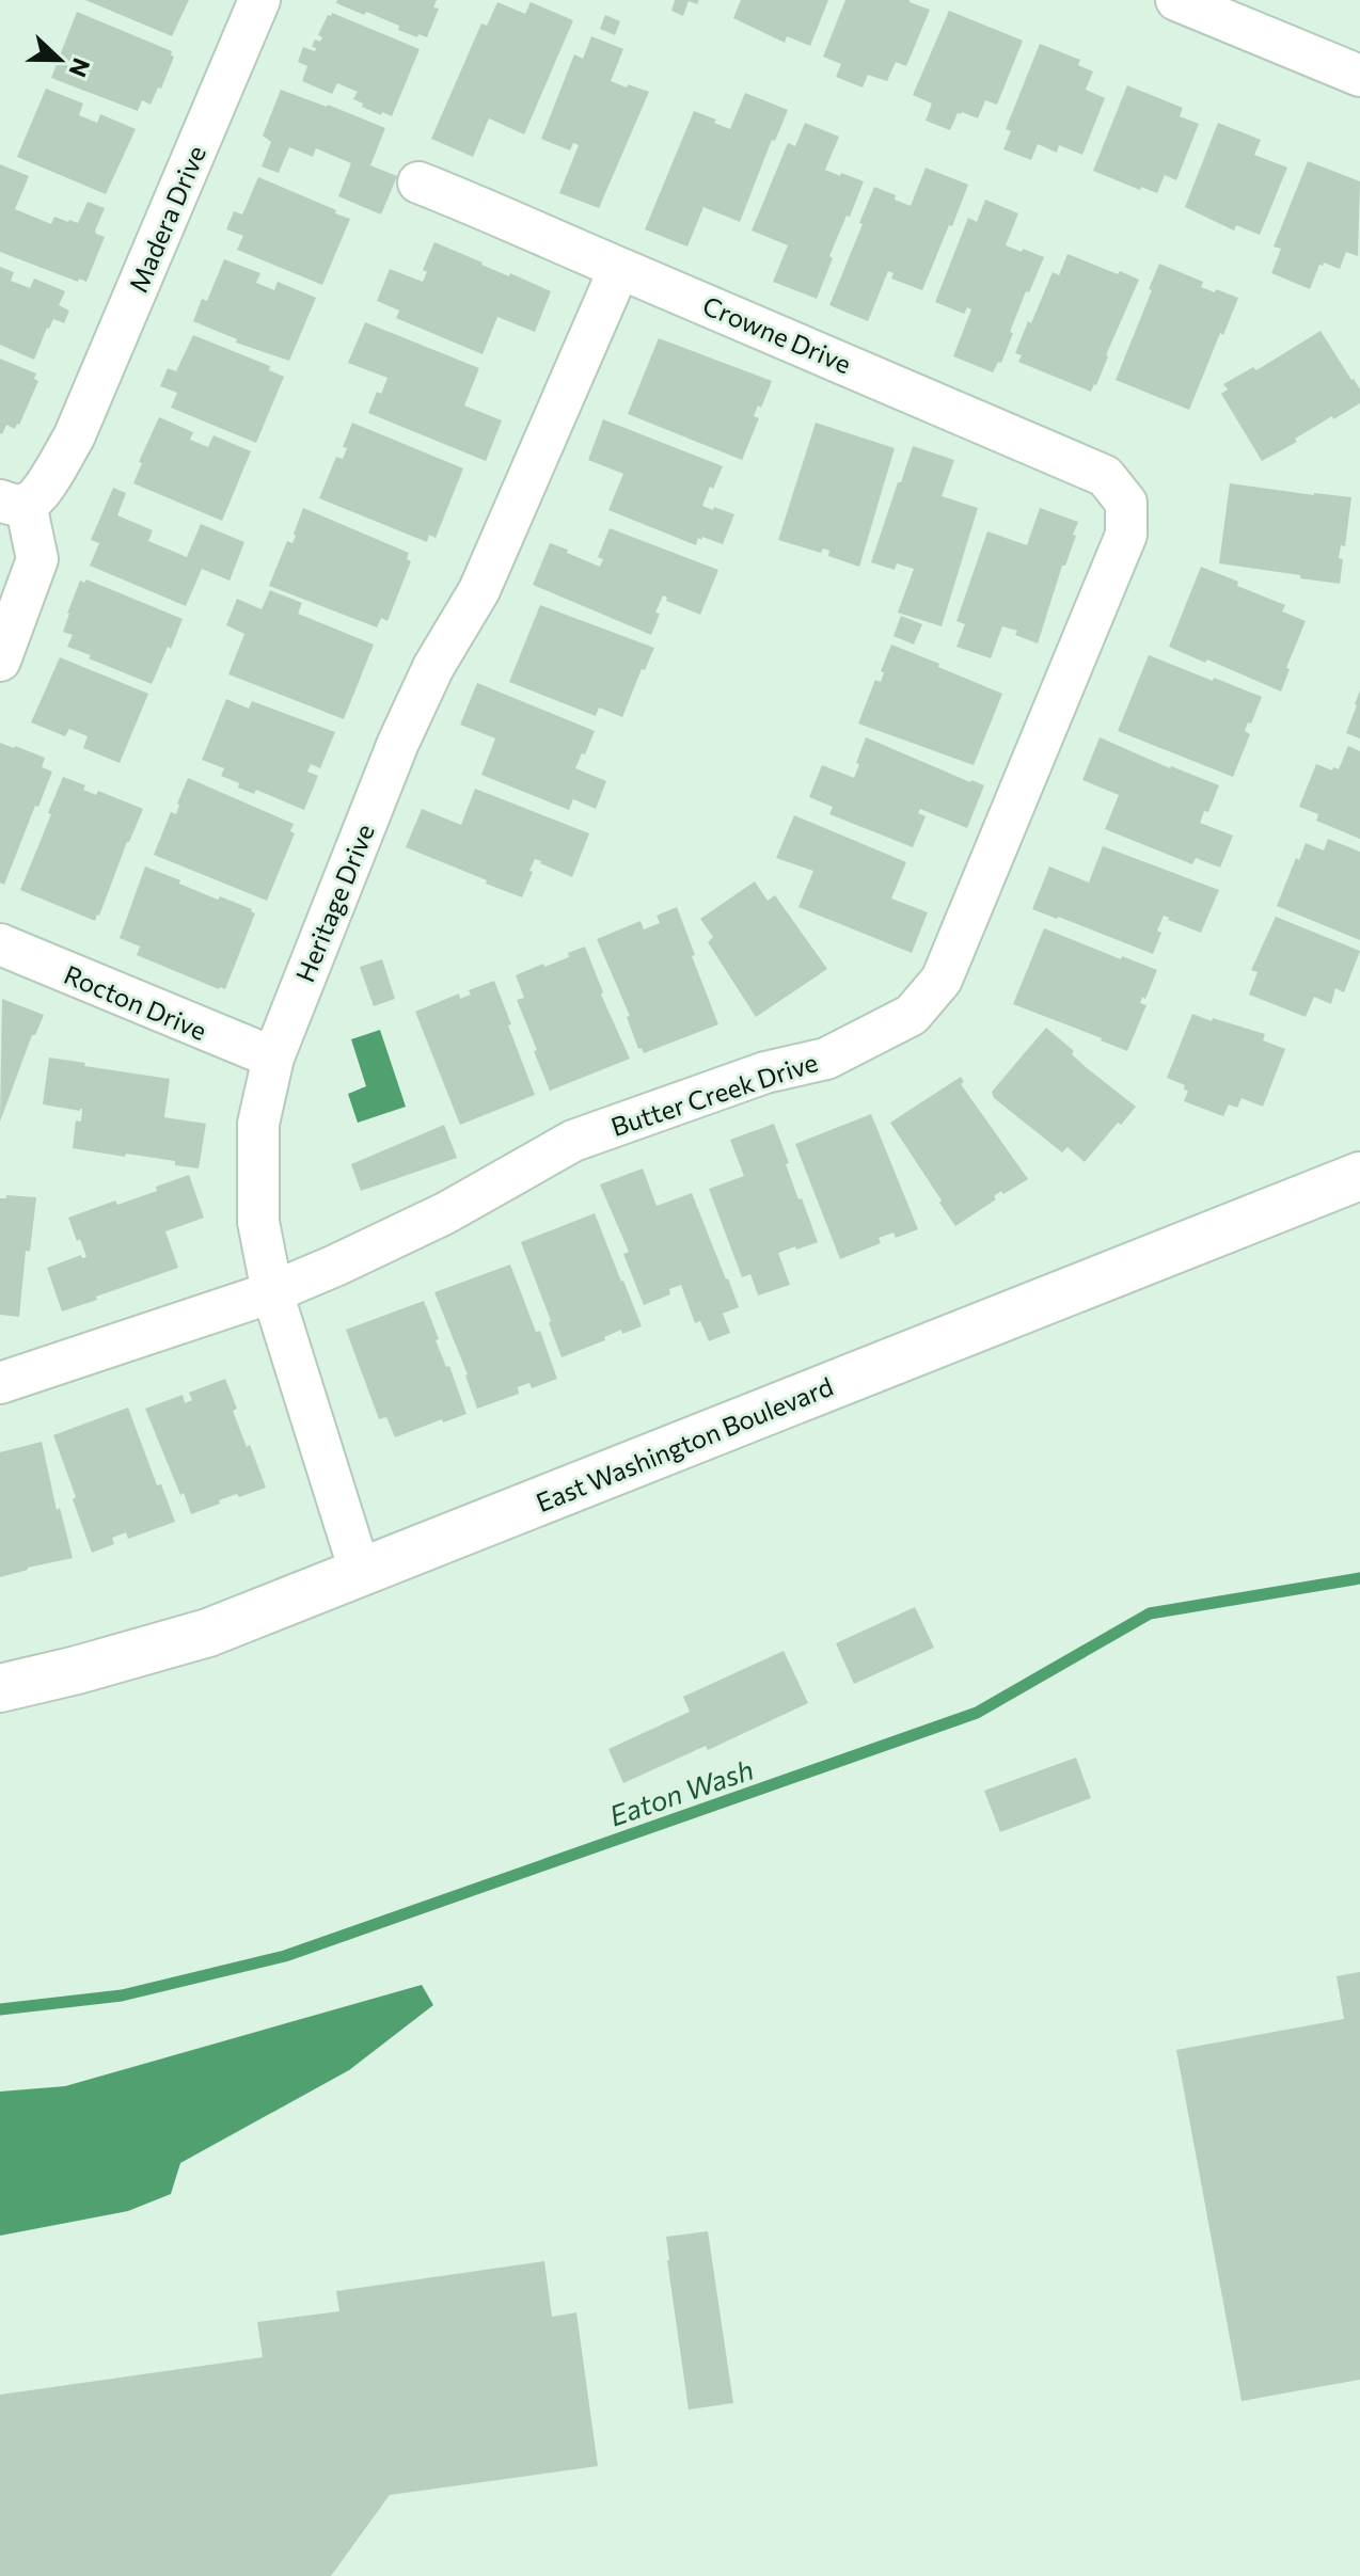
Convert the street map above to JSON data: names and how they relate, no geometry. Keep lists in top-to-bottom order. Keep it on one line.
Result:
{"streets":{"main road":["East Washington Boulevard"],"street":["Madera Drive","Crowne Drive","Heritage Drive","Rocton Drive","Butter Creek Drive"]},"crossings":[["Crowne Drive","Heritage Drive"],["Crowne Drive","Butter Creek Drive"],["Heritage Drive","Rocton Drive"],["Heritage Drive","Butter Creek Drive"],["Heritage Drive","East Washington Boulevard"]],"water":["Eaton Wash"],"north":"right"}
